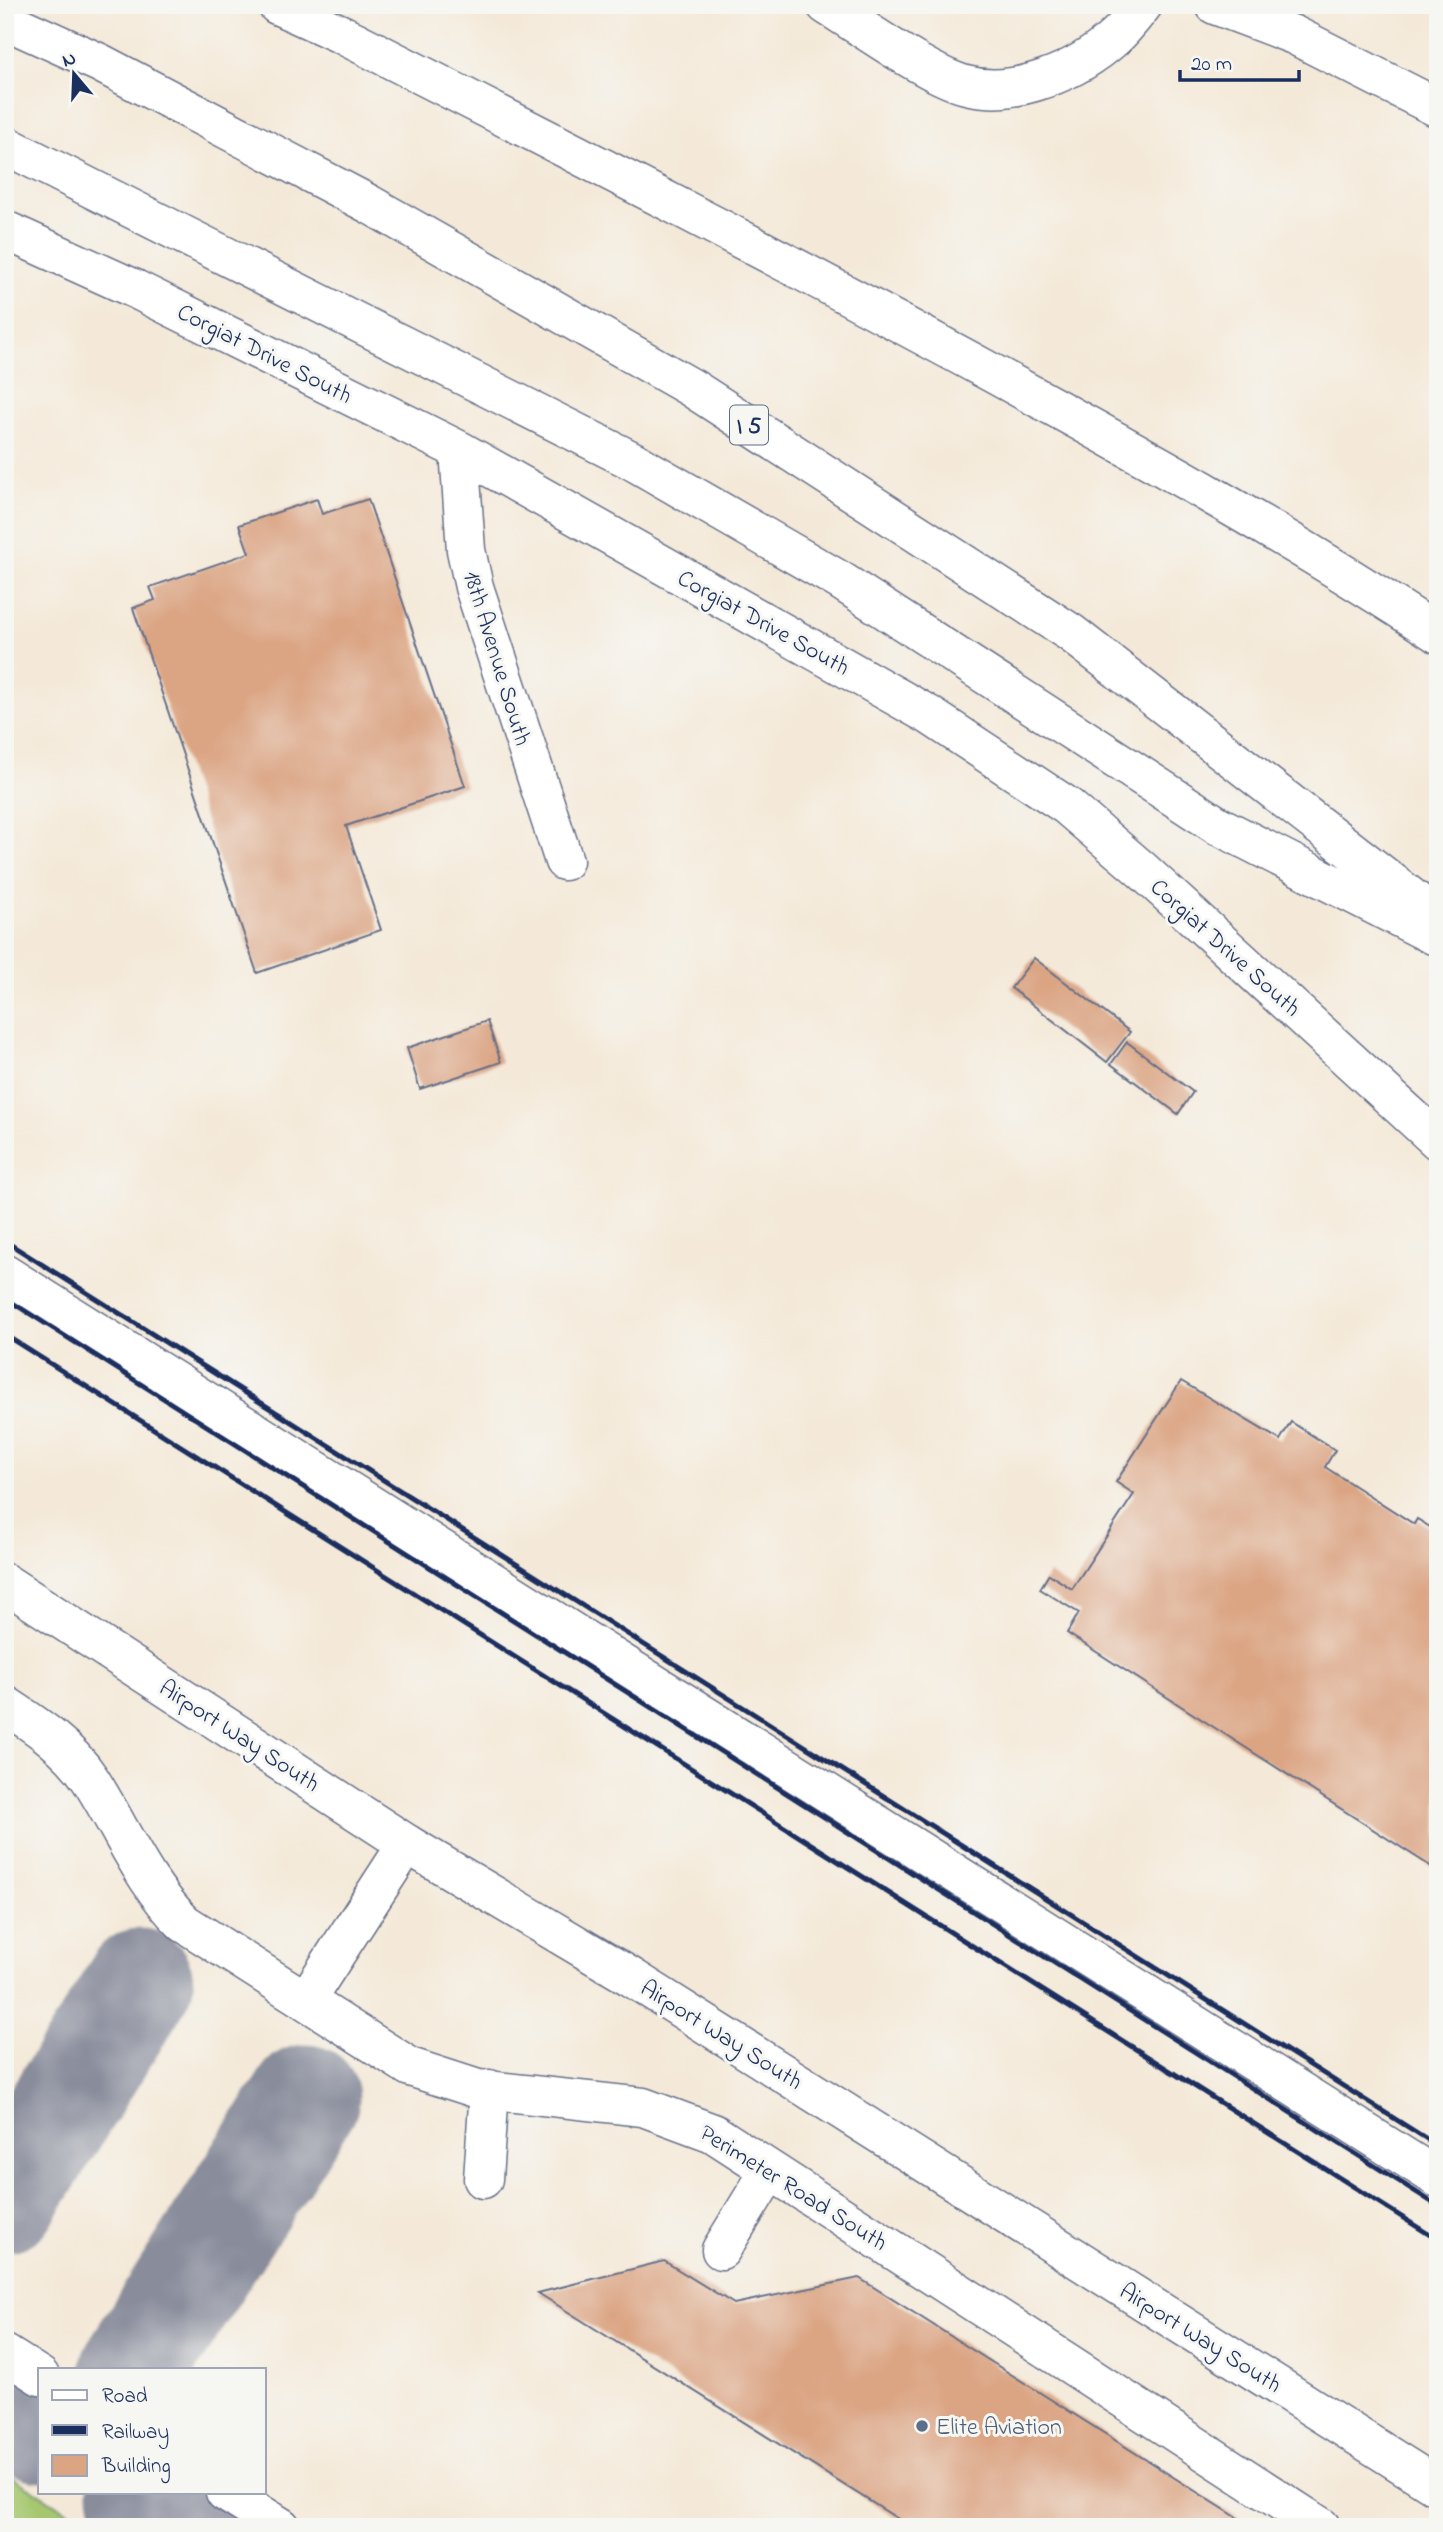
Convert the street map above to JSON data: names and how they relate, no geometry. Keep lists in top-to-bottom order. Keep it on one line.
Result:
{"streets":{"main road":["Corgiat Drive South","I 5","18th Avenue South","Airport Way South","Perimeter Road South"]},"crossings":[["Corgiat Drive South","18th Avenue South"]],"places":["Elite Aviation"],"legend":["Road","Railway","Building"],"scale_bar":"20 m","north":"top"}
